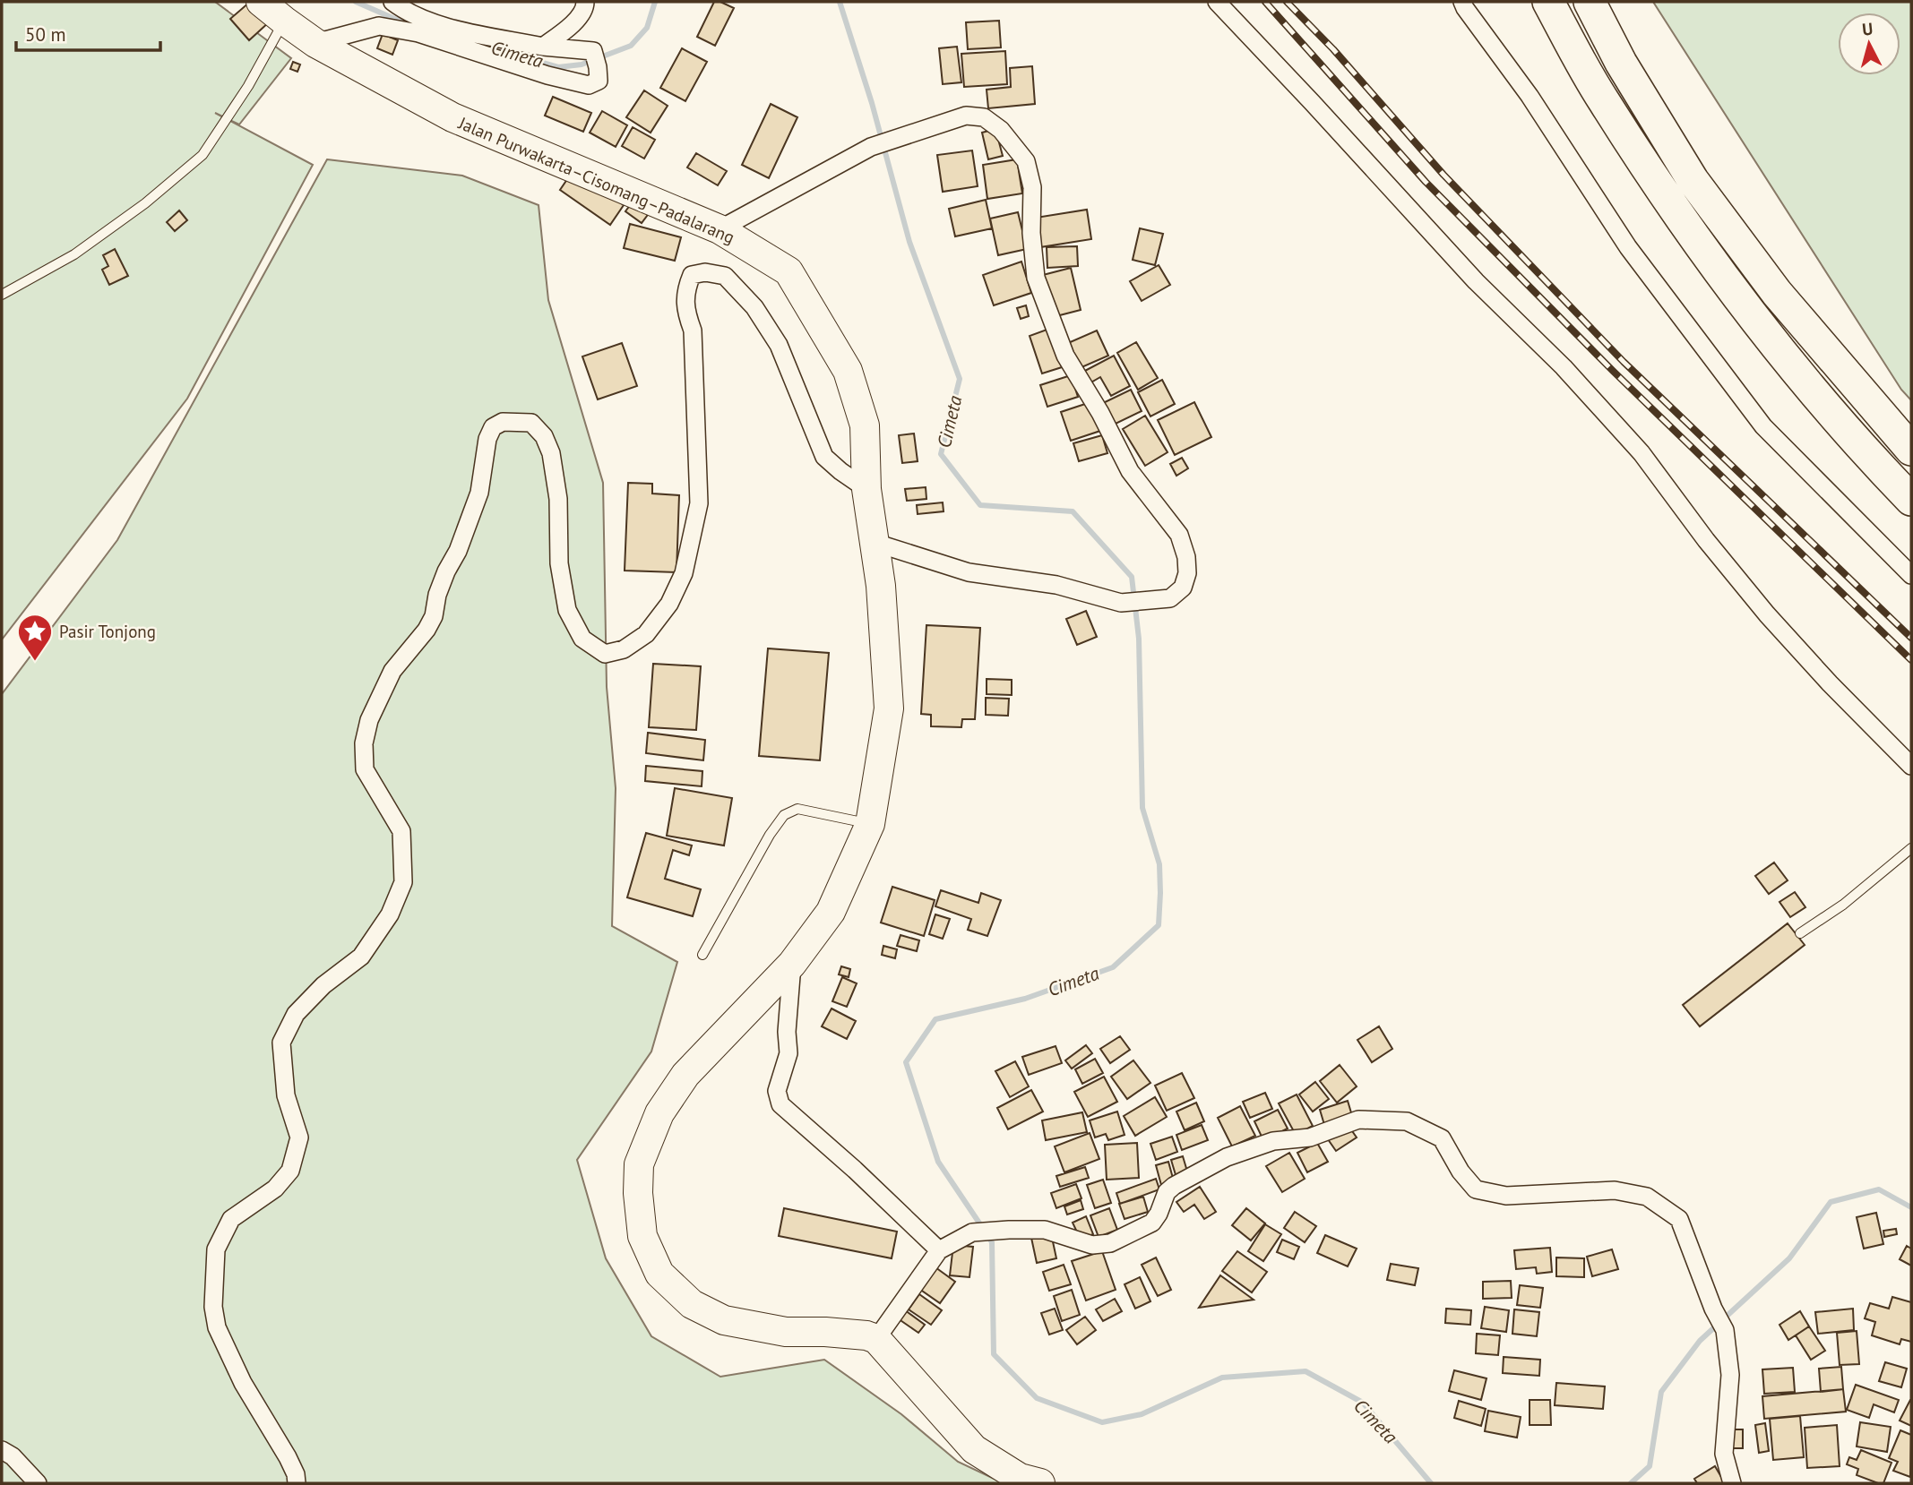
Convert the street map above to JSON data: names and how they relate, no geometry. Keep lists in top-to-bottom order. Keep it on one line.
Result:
{"streets":{"highway":["Jalan Purwakarta–Cisomang–Padalarang"]},"water":["Cimeta"],"places":{"place":["Pasir Tonjong"]},"scale_bar":"50 m","north":"top"}
